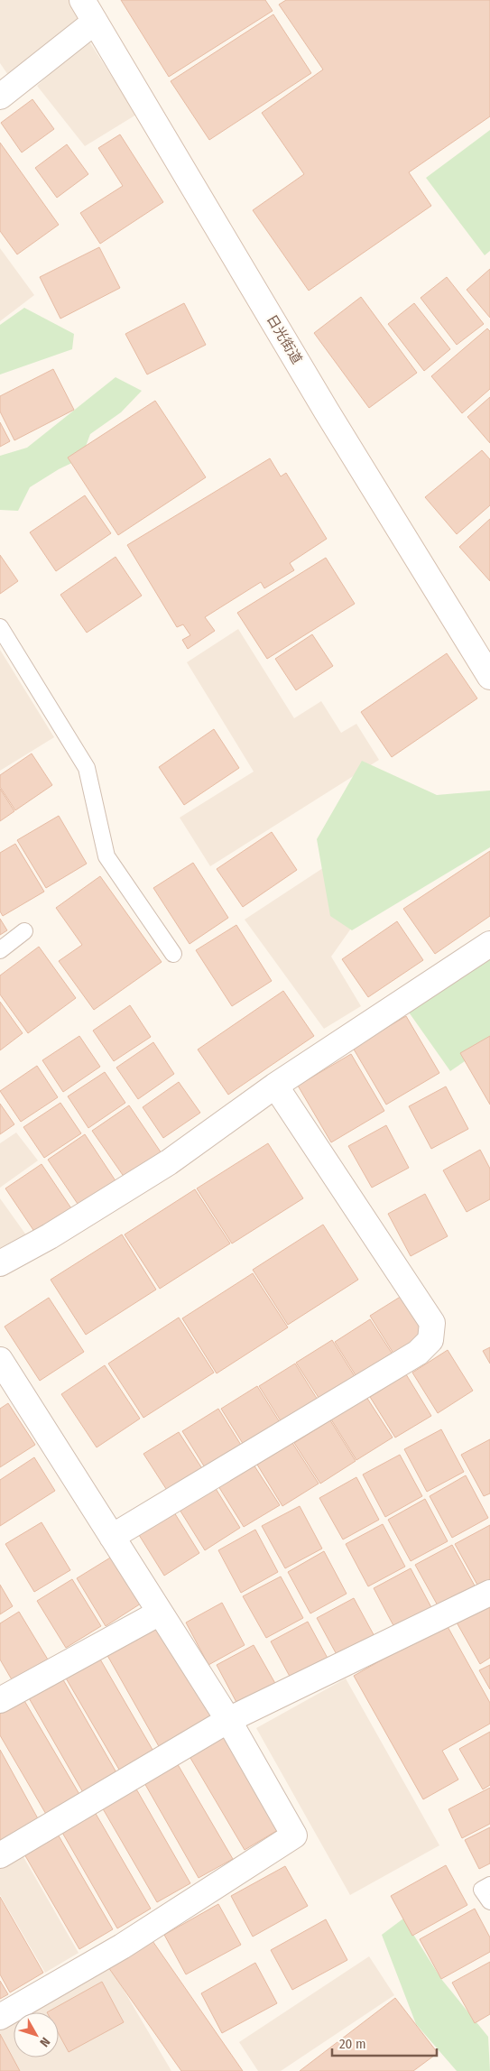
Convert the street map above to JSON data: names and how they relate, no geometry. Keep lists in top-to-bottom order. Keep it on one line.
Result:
{"streets":{"street":["日光街道"]},"scale_bar":"20 m","north":"bottom right"}
